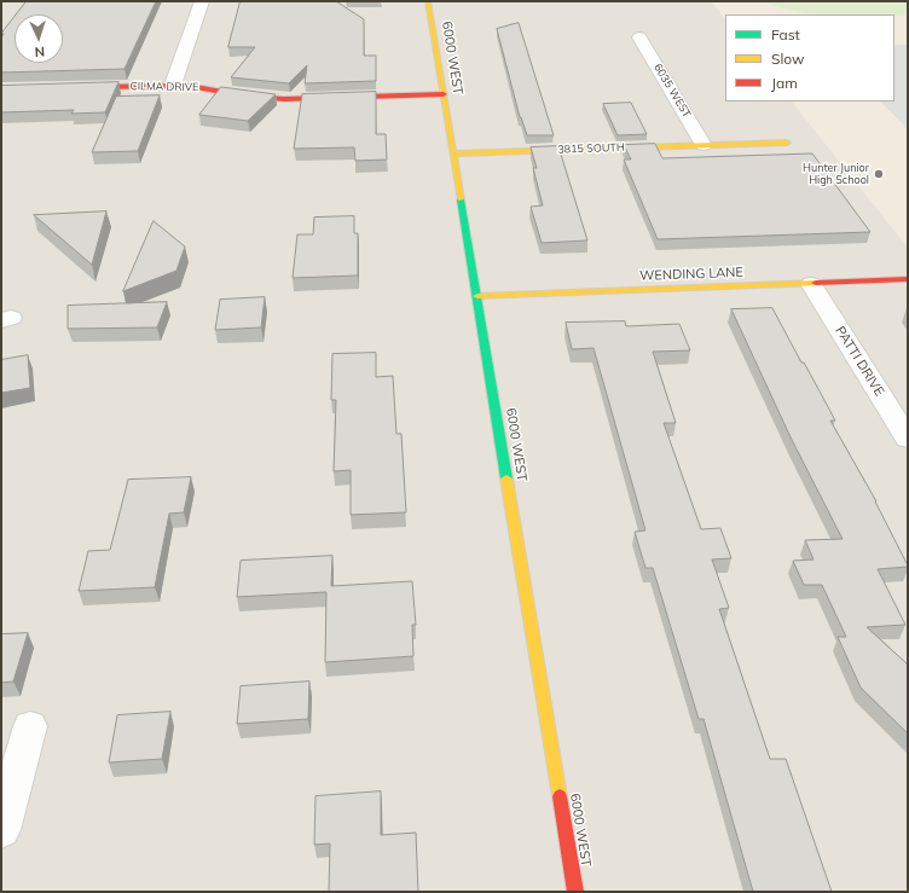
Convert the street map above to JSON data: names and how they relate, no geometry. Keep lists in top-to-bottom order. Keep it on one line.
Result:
{"streets":{"street":["6000 WEST","CILMA DRIVE","6035 WEST","3815 SOUTH","WENDING LANE","PATTI DRIVE"]},"crossings":[["6000 WEST","CILMA DRIVE"],["6000 WEST","3815 SOUTH"],["6000 WEST","WENDING LANE"],["6035 WEST","3815 SOUTH"],["WENDING LANE","PATTI DRIVE"]],"places":["Hunter Junior High School"],"legend":["Fast","Slow","Jam"],"north":"bottom"}
